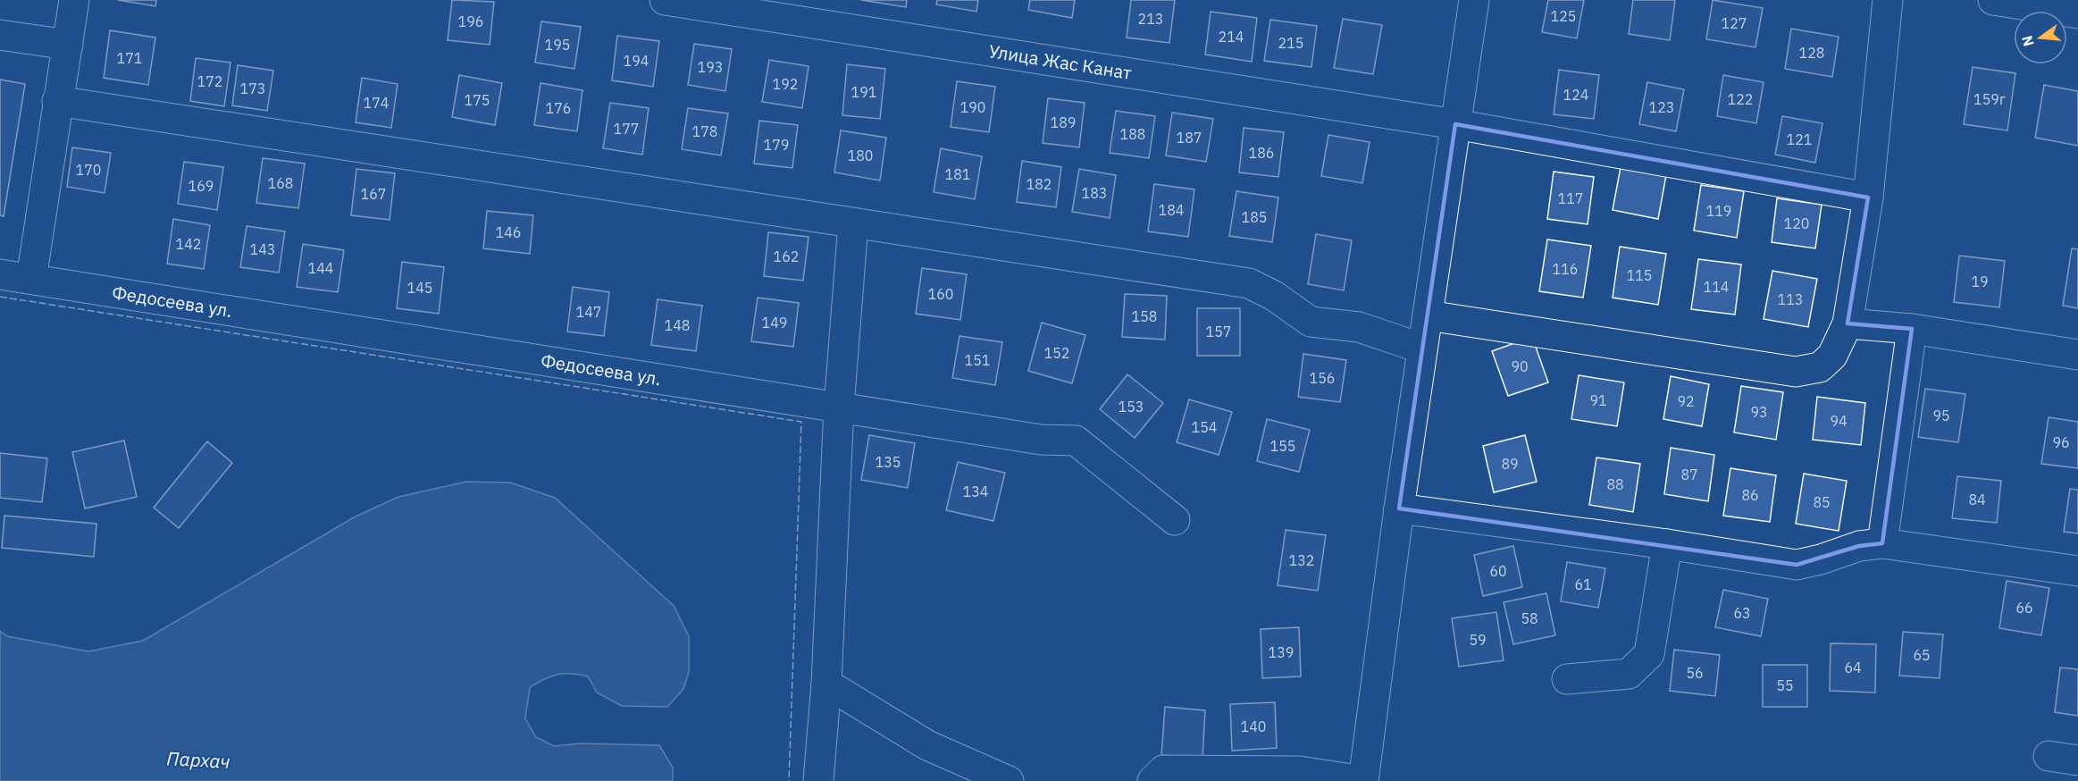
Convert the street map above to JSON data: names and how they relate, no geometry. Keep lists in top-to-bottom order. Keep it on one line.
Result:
{"streets":{"street":["Улица Жас Канат","Федосеева ул."]},"water":["Пархач"],"house_numbers":["125","213","196","127","214","215","195","128","171","194","193","172","192","173","191","124","122","159г","175","174","190","123","176","189","177","178","188","187","121","179","186","180","170","181","168","182","169","183","167","117","184","119","185","120","146","142","143","162","144","116","115","19","114","145","160","113","147","158","149","148","157","152","151","90","156","91","92","153","93","95","94","154","96","155","135","89","87","88","134","86","84","85","132","60","61","66","63","58","59","139","65","64","56","55","140"],"north":"left"}
